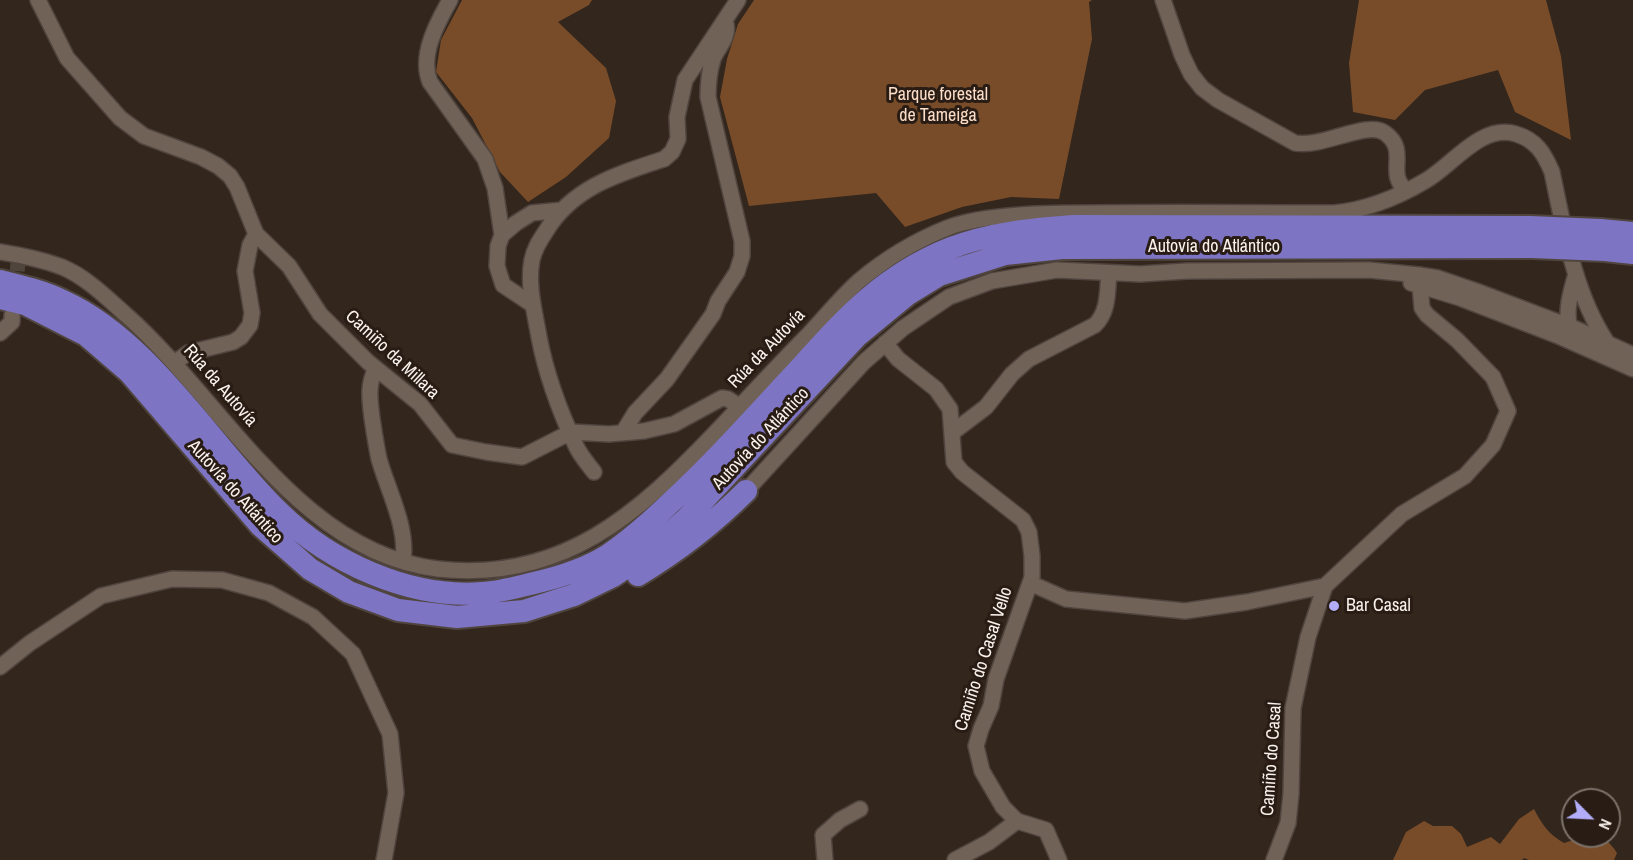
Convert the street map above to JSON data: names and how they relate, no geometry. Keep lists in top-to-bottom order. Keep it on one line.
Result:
{"streets":{"highway":["Autovía do Atlántico"],"street":["Rúa da Autovía","Camiño da Millara","Camiño do Casal Vello","Camiño do Casal"]},"crossings":[["Camiño do Casal Vello","Camiño do Casal"]],"parks":["Parque forestal de Tameiga"],"places":["Bar Casal"],"north":"bottom right"}
